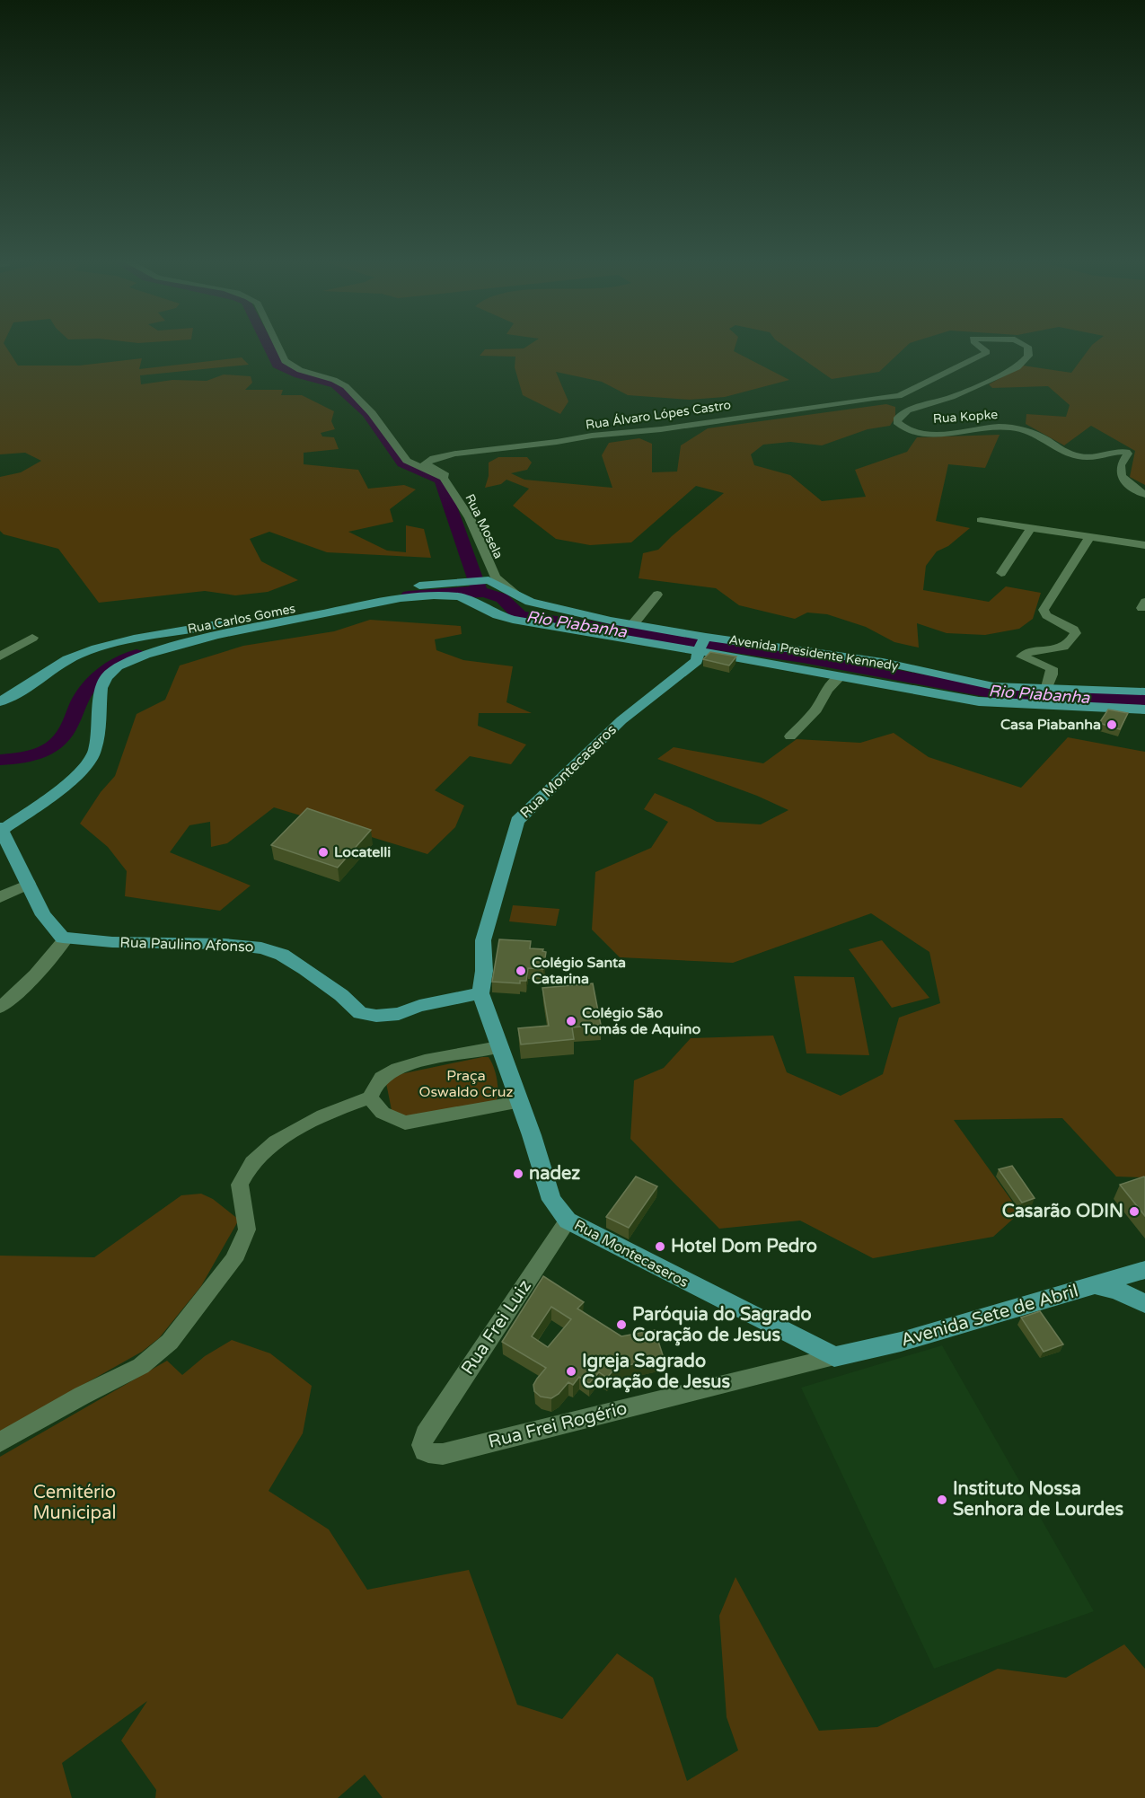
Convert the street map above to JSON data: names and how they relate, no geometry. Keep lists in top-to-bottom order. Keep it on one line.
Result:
{"streets":{"main road":["Rua Carlos Gomes","Avenida Presidente Kennedy","Rua Montecaseros","Rua Paulino Afonso","Avenida Sete de Abril"],"street":["Rua Álvaro Lópes Castro","Rua Kopke","Rua Mosela","Rua Frei Luiz","Rua Frei Rogério"]},"crossings":[["Rua Álvaro Lópes Castro","Rua Mosela"],["Rua Mosela","Rua Carlos Gomes"],["Rua Mosela","Avenida Presidente Kennedy"],["Rua Carlos Gomes","Avenida Presidente Kennedy"],["Avenida Presidente Kennedy","Rua Montecaseros"],["Rua Montecaseros","Rua Paulino Afonso"],["Rua Montecaseros","Avenida Sete de Abril"],["Rua Montecaseros","Rua Frei Luiz"],["Rua Montecaseros","Rua Frei Rogério"],["Avenida Sete de Abril","Rua Frei Rogério"],["Rua Frei Luiz","Rua Frei Rogério"]],"water":["Rio Piabanha"],"parks":["Praça Oswaldo Cruz","Cemitério Municipal"],"places":["Casa Piabanha","Locatelli","Colégio Santa Catarina","Colégio São Tomás de Aquino","nadez","Casarão ODIN","Hotel Dom Pedro","Paróquia do Sagrado Coração de Jesus","Igreja Sagrado Coração de Jesus","Instituto Nossa Senhora de Lourdes"]}
